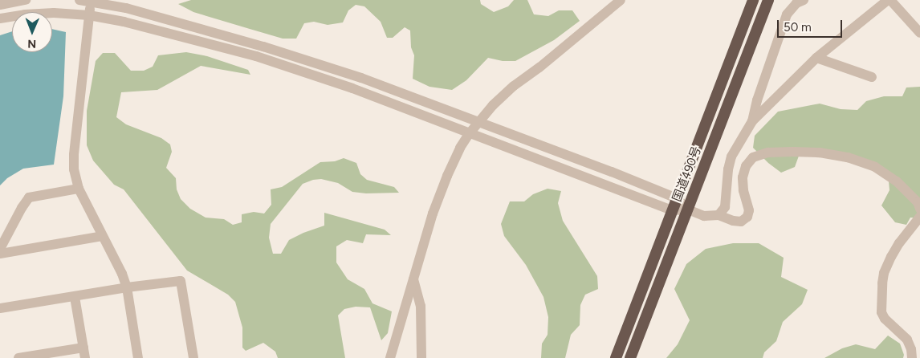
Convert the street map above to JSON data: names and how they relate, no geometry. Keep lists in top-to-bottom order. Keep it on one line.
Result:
{"streets":{"highway":["国道490号"]},"scale_bar":"50 m","north":"bottom"}
